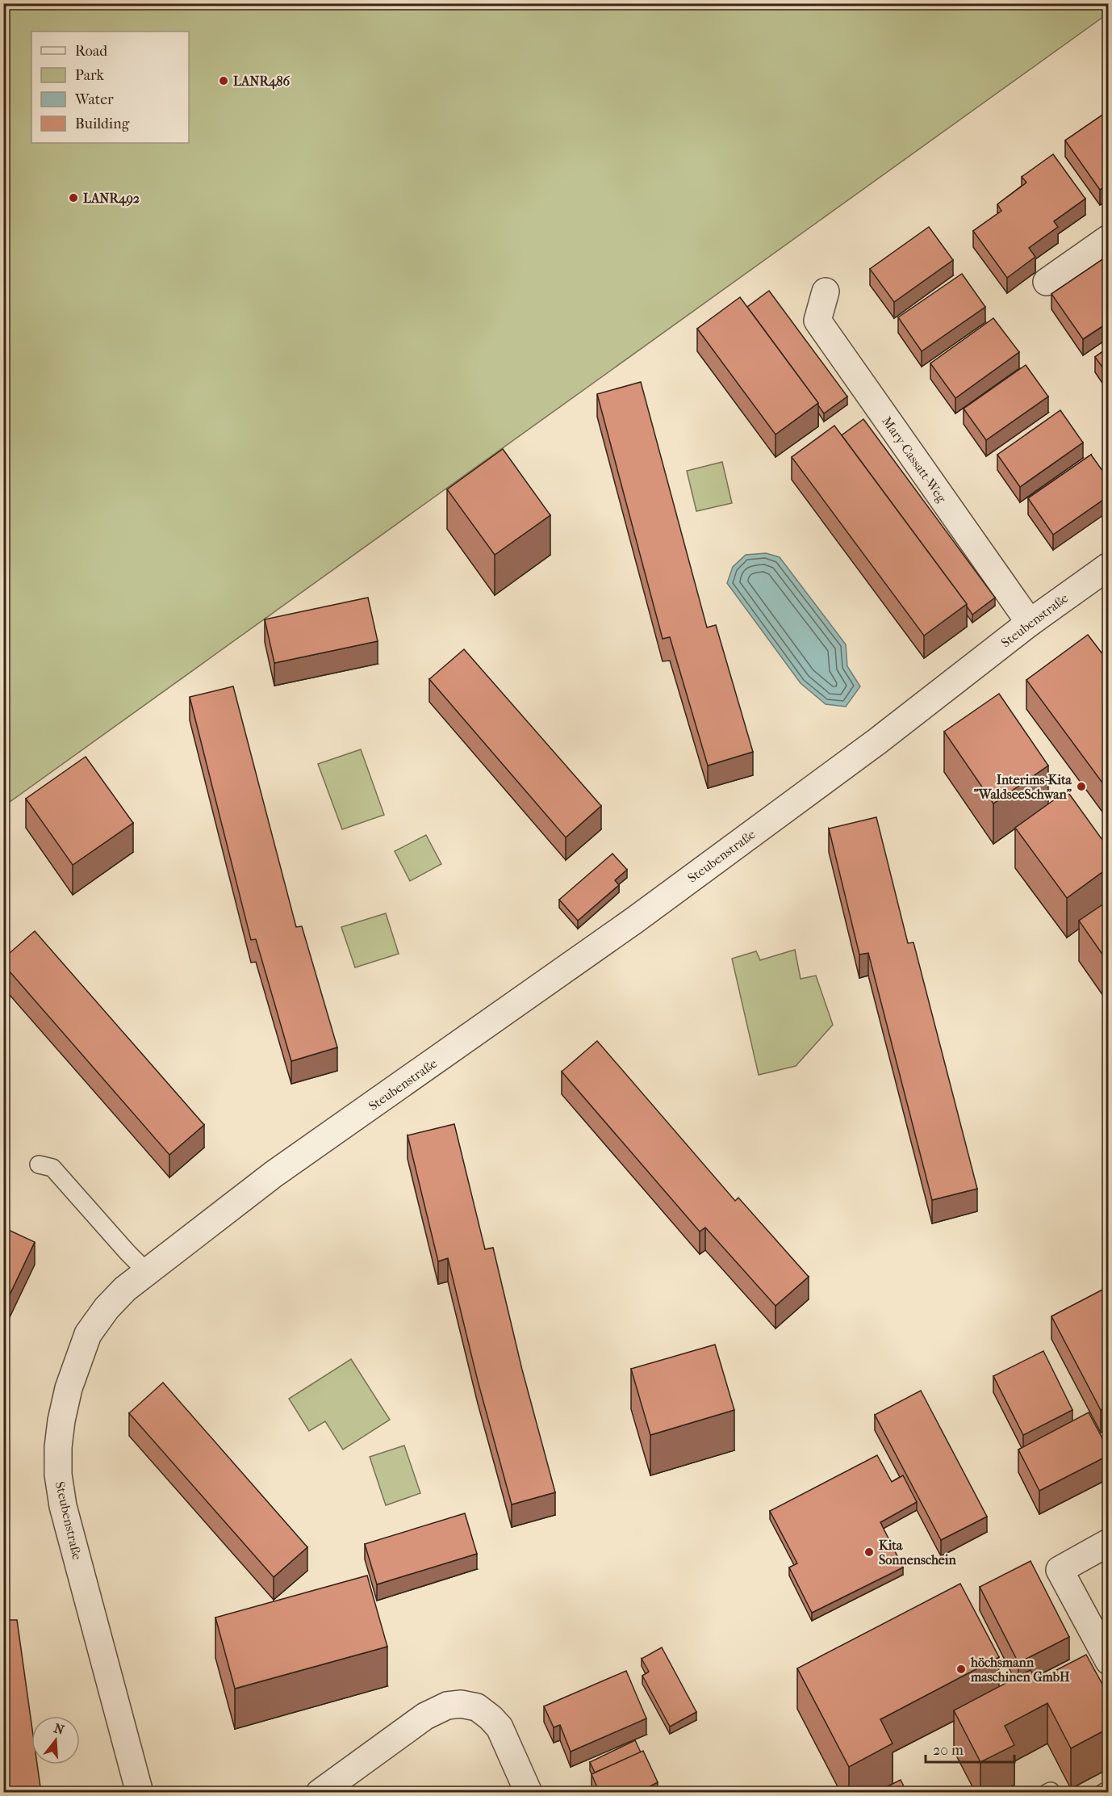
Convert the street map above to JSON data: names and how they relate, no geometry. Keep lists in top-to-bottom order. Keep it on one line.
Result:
{"streets":{"street":["Mary-Cassatt-Weg","Steubenstraße"]},"crossings":[["Mary-Cassatt-Weg","Steubenstraße"]],"places":["LANR486","LANR492","Interims-Kita \"WaldseeSchwan\"","Kita Sonnenschein","höchsmann maschinen GmbH"],"legend":["Road","Park","Water","Building"],"scale_bar":"20 m","north":"top"}
